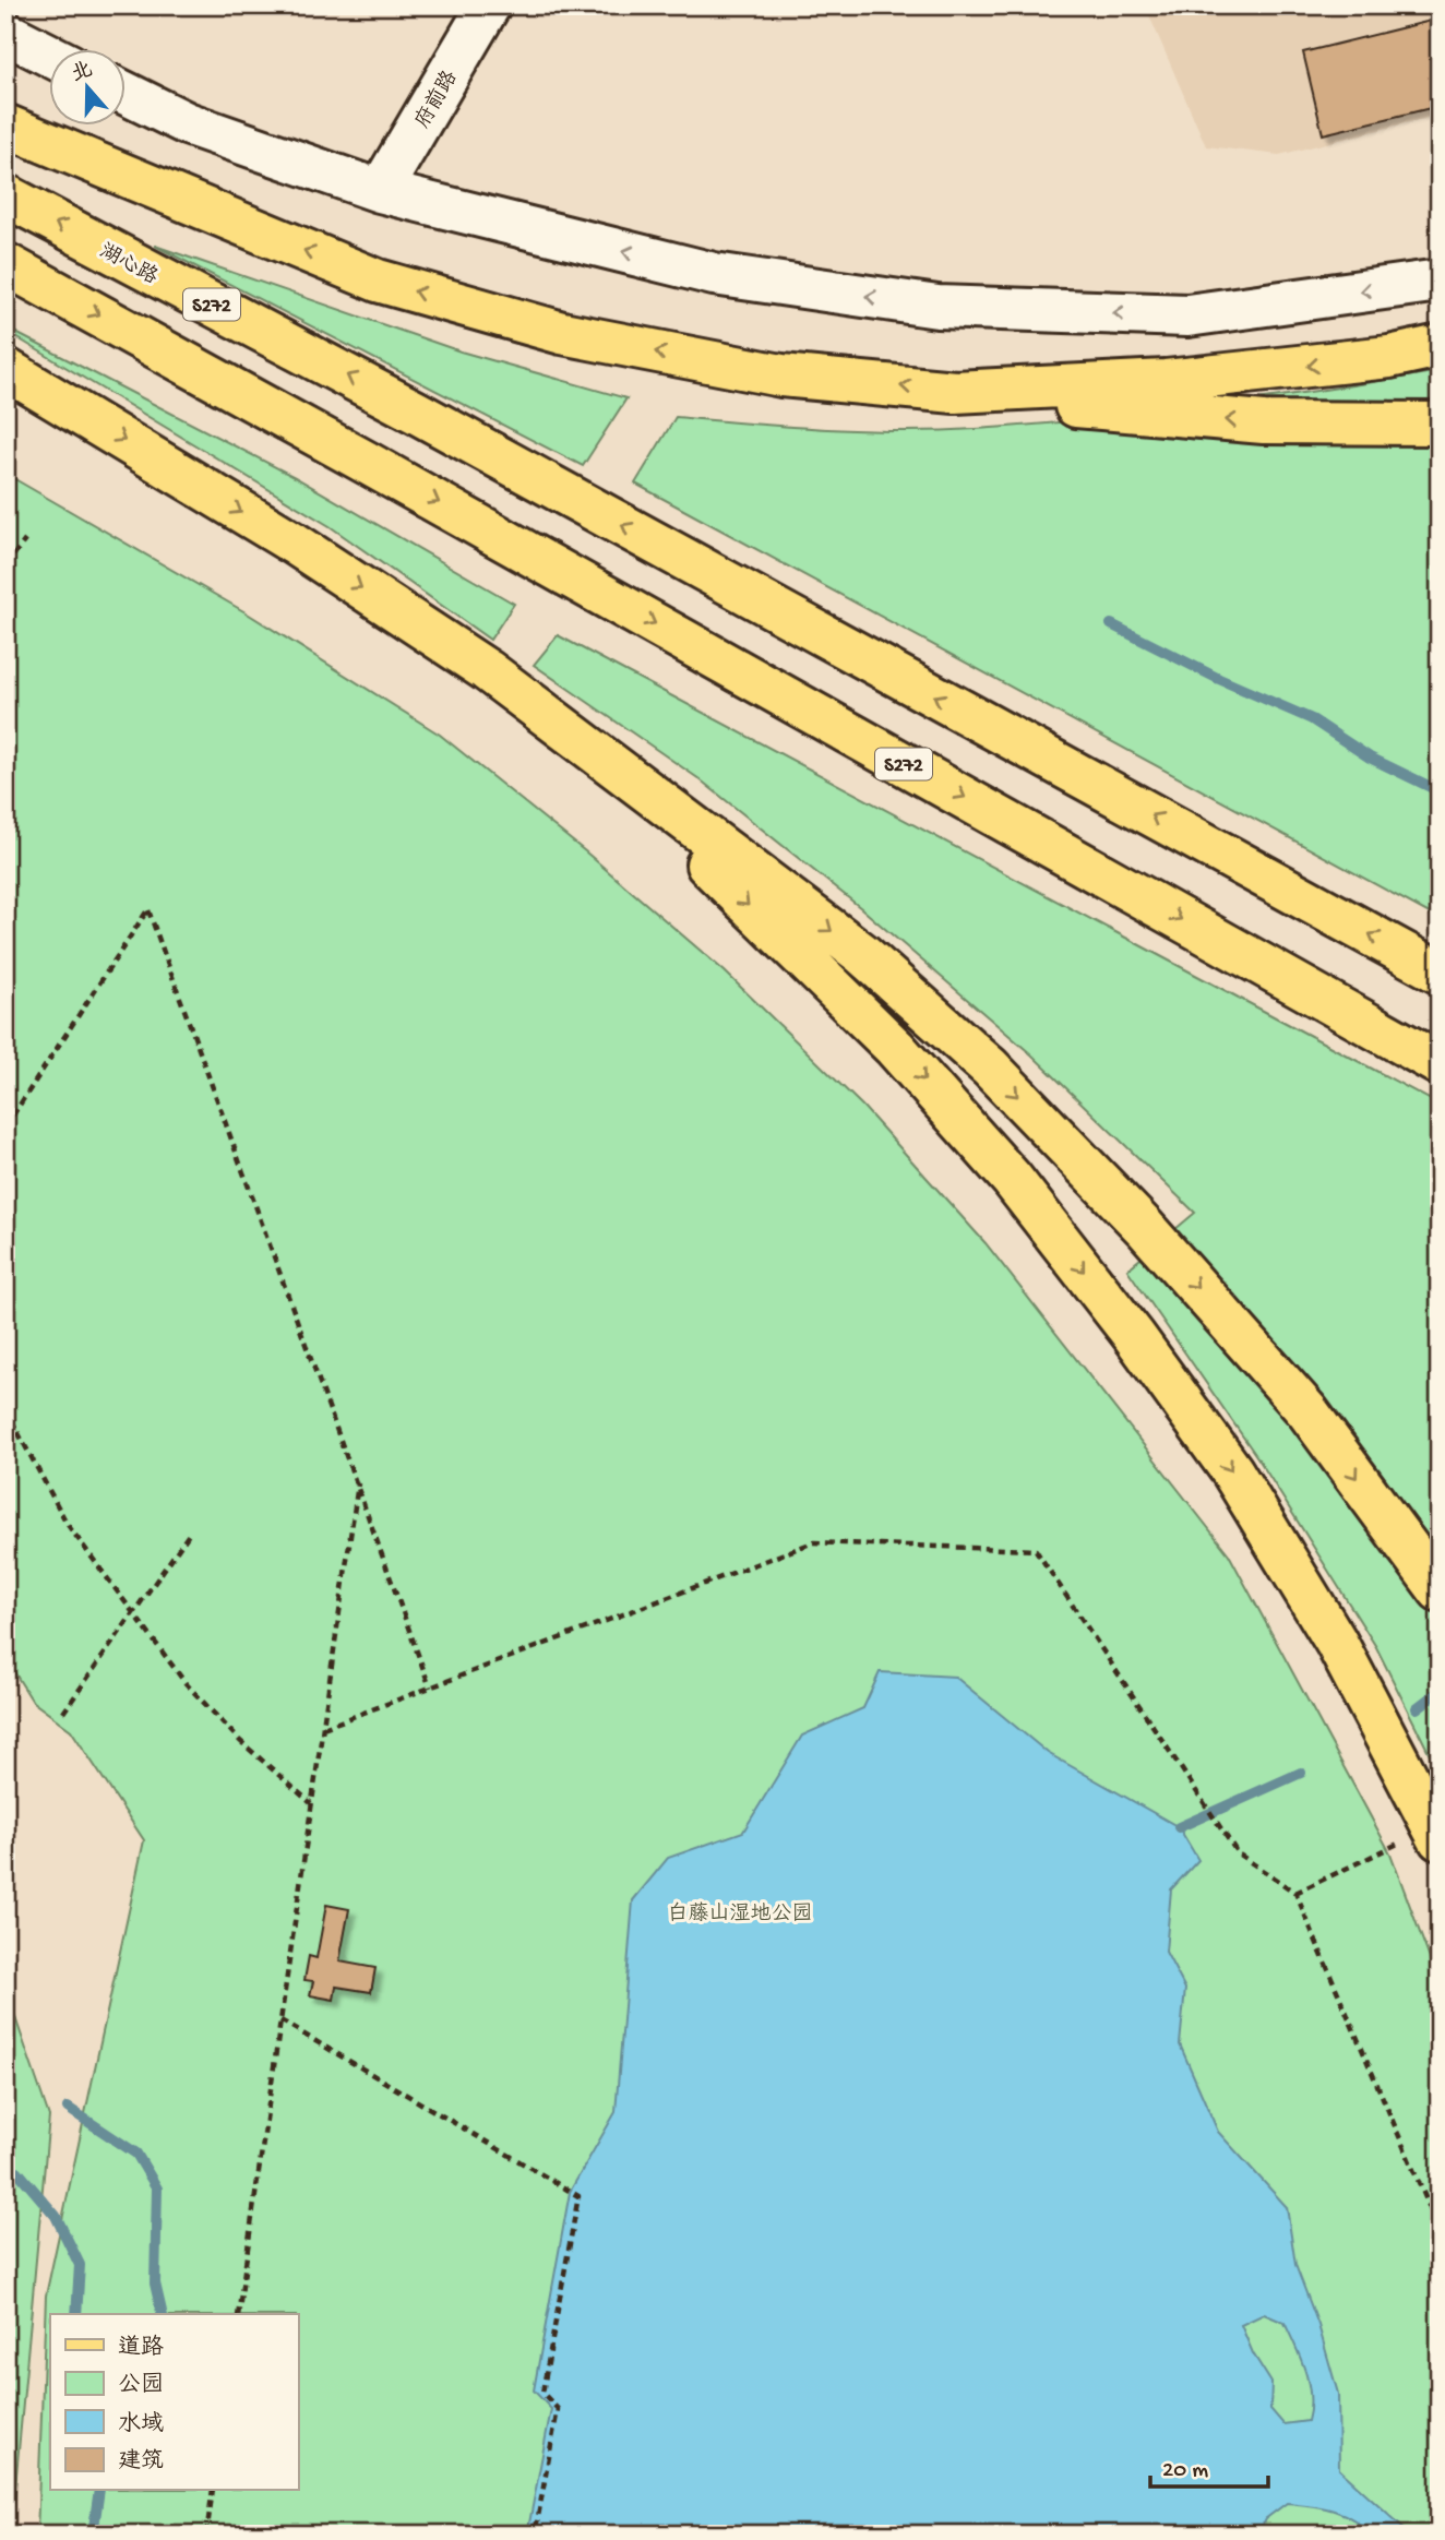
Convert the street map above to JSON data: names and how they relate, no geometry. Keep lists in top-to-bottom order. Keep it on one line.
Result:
{"streets":{"main road":["湖心路","S272"],"street":["府前路"]},"parks":["白藤山湿地公园"],"legend":["道路","公园","水域","建筑"],"scale_bar":"20 m","north":"top"}
